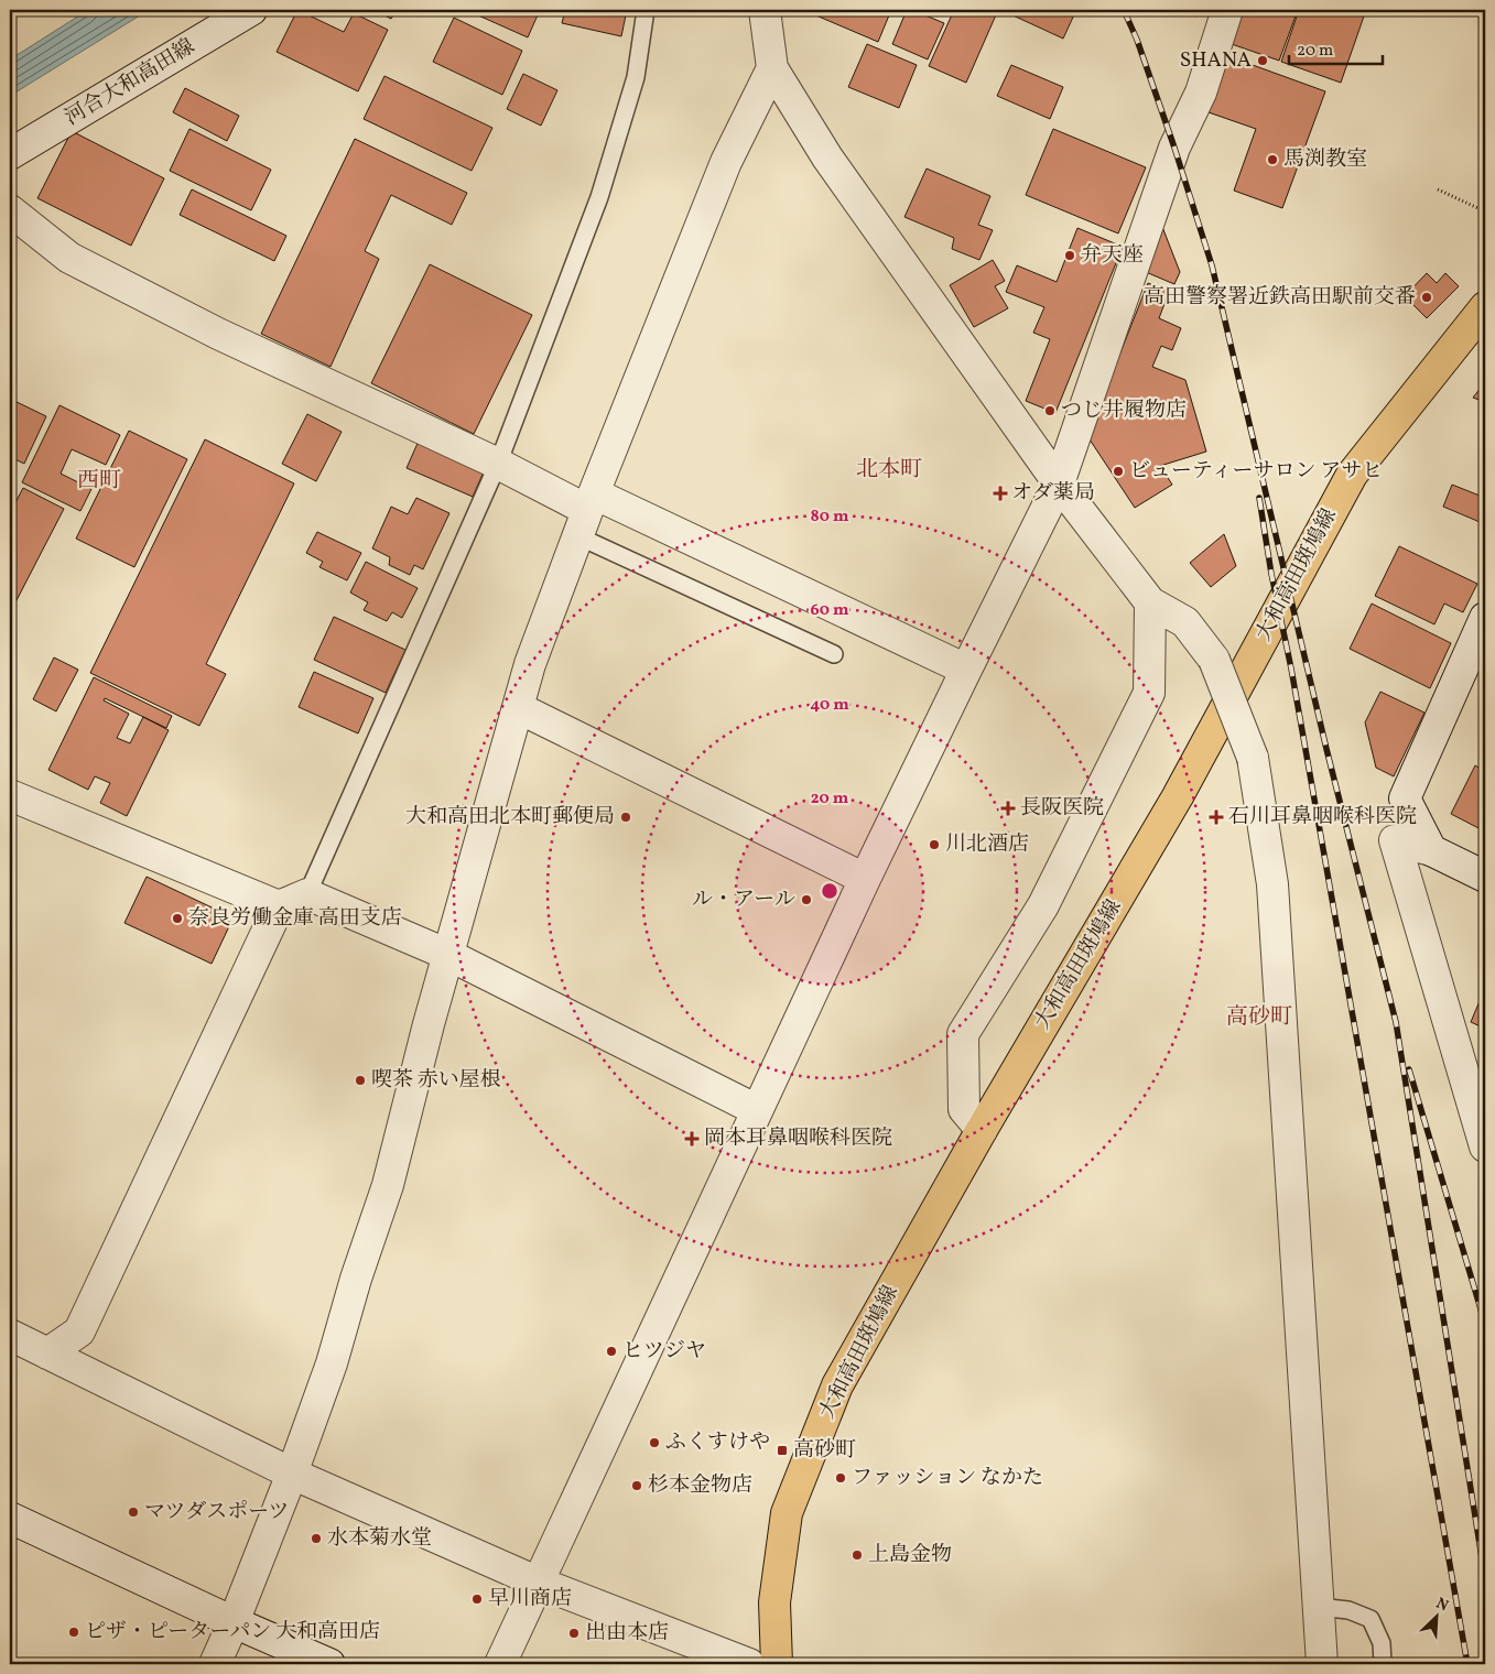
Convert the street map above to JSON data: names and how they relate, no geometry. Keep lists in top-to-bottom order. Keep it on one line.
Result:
{"streets":{"main road":["大和高田斑鳩線"],"street":["河合大和高田線"]},"districts":["北本町","西町","高砂町"],"places":{"other":["SHANA","馬渕教室","弁天座","高田警察署近鉄高田駅前交番","つじ井履物店","ビューティーサロン アサヒ","大和高田北本町郵便局","川北酒店","ル・アール","奈良労働金庫 高田支店","喫茶 赤い屋根","ヒツジヤ","ふくすけや","ファッション なかた","杉本金物店","マツダスポーツ","水本菊水堂","上島金物","早川商店","ピザ・ピーターパン 大和高田店","出由本店"],"health":["オダ薬局","長阪医院","石川耳鼻咽喉科医院","岡本耳鼻咽喉科医院"],"transit":["高砂町"]},"scale_bar":"20 m","north":"top right","rings":["80 m","60 m","40 m","20 m"]}
